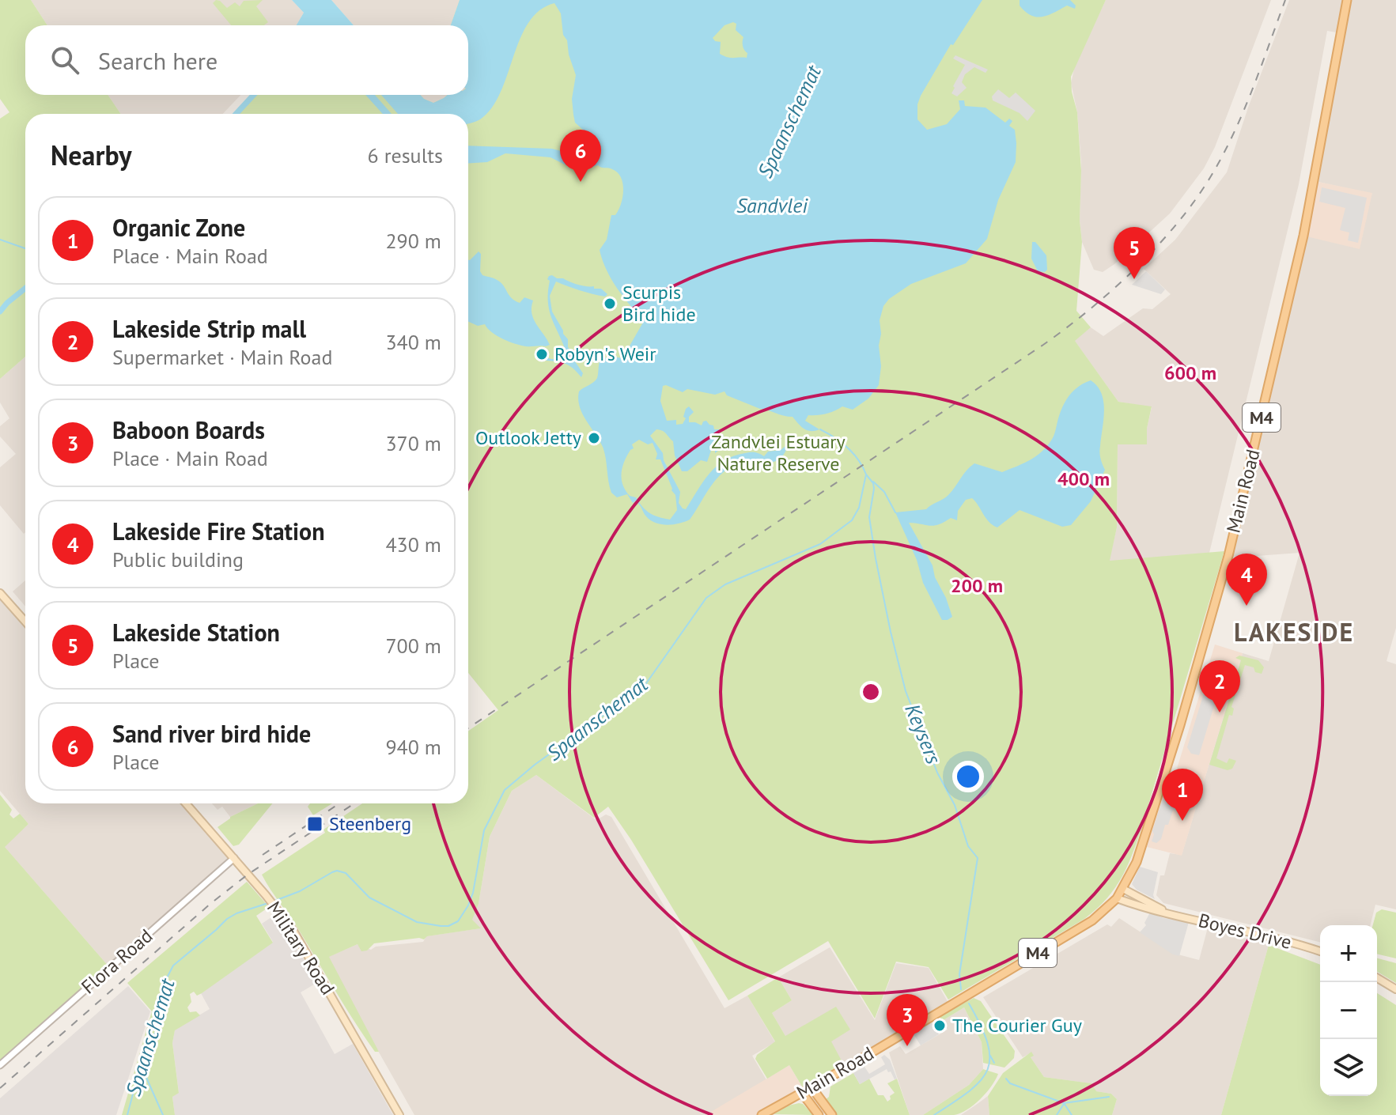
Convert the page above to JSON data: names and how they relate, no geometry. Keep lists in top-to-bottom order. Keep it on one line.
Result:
{"streets":{"main road":["M4","Main Road","Boyes Drive","Military Road"],"street":["Flora Road"]},"crossings":[["Main Road","Boyes Drive"],["Military Road","Flora Road"]],"districts":["LAKESIDE"],"water":["Spaanschemat","Sandvlei","Keysers"],"parks":["Zandvlei Estuary Nature Reserve"],"places":{"other":["Scurpis Bird hide","Robyn's Weir","Outlook Jetty","The Courier Guy"],"transit":["Steenberg"]},"page":{"search":"Search here","heading":["Nearby","6 results"],"pins":["6","5","4","2","1","3"],"list":[{"mark":"1","name":"Organic Zone","note":"Place · Main Road","value":"290 m"},{"mark":"2","name":"Lakeside Strip mall","note":"Supermarket · Main Road","value":"340 m"},{"mark":"3","name":"Baboon Boards","note":"Place · Main Road","value":"370 m"},{"mark":"4","name":"Lakeside Fire Station","note":"Public building","value":"430 m"},{"mark":"5","name":"Lakeside Station","note":"Place","value":"700 m"},{"mark":"6","name":"Sand river bird hide","note":"Place","value":"940 m"}],"map_buttons":["+","−"]},"rings":["600 m","400 m","200 m"]}
